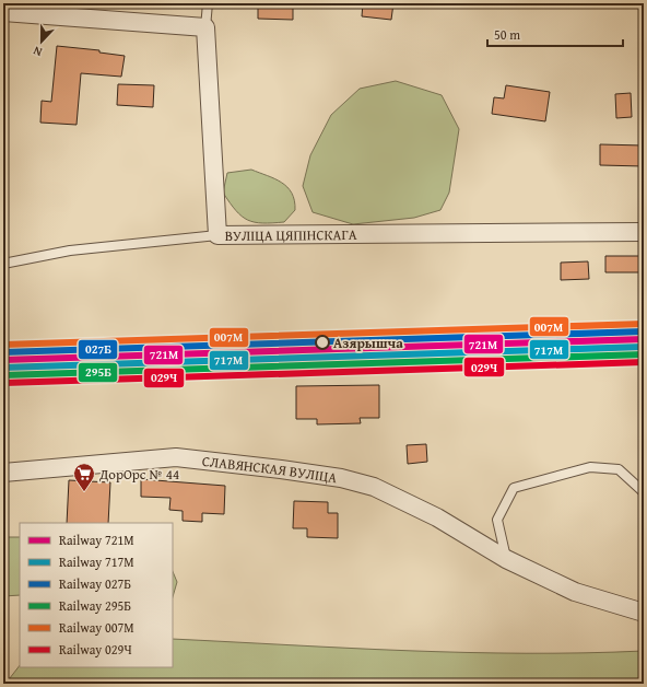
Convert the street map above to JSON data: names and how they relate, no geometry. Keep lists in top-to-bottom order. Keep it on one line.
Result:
{"streets":{"street":["ВУЛІЦА ЦЯПІНСКАГА","СЛАВЯНСКАЯ ВУЛІЦА"]},"places":{"other":["Азярышча"],"supermarket":["ДорОрс № 44"]},"lines":["rail line 007М","rail line 027Б","rail line 721М","rail line 717М","rail line 295Б","rail line 029Ч"],"legend":["Railway 721М","Railway 717М","Railway 027Б","Railway 295Б","Railway 007М","Railway 029Ч"],"scale_bar":"50 m","north":"bottom"}
